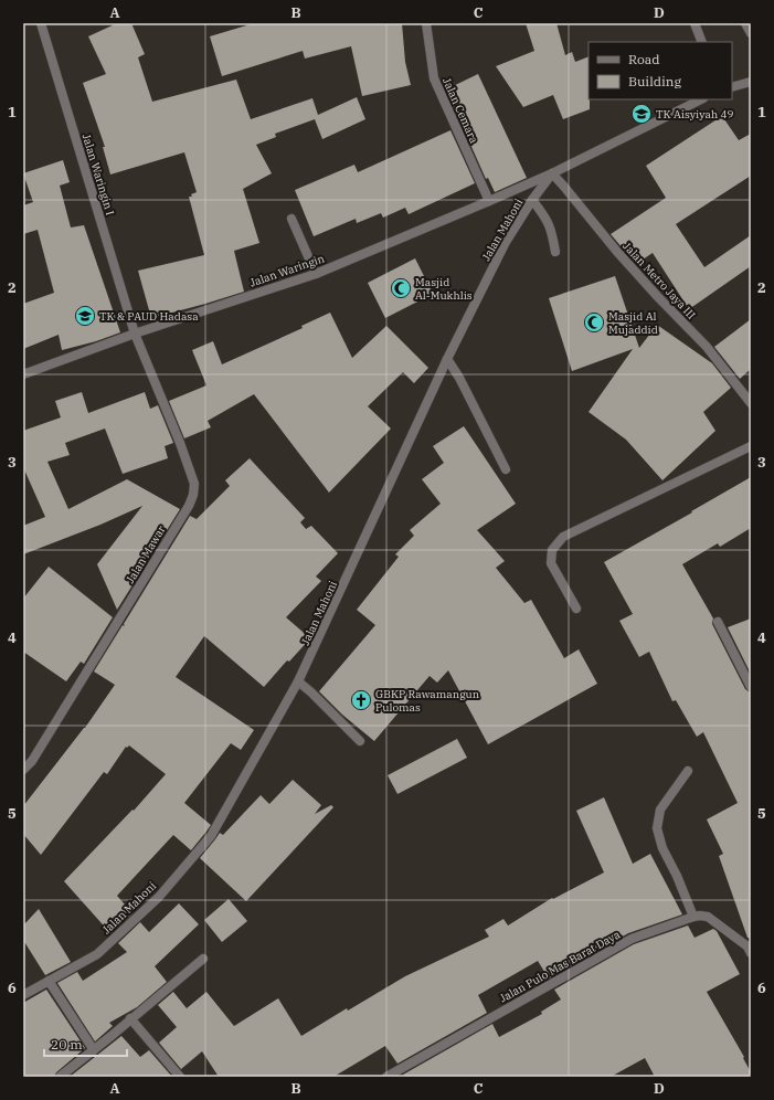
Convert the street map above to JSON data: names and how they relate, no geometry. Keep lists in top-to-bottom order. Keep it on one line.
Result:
{"streets":{"street":["Jalan Cemara","Jalan Waringin I","Jalan Mahoni","Jalan Waringin","Jalan Metro Jaya III","Jalan Mawar","Jalan Pulo Mas Barat Daya"]},"crossings":[["Jalan Cemara","Jalan Waringin"],["Jalan Waringin I","Jalan Waringin"],["Jalan Waringin I","Jalan Mawar"],["Jalan Mahoni","Jalan Waringin"],["Jalan Mahoni","Jalan Metro Jaya III"],["Jalan Waringin","Jalan Metro Jaya III"],["Jalan Waringin","Jalan Mawar"]],"places":{"school or university":["TK Aisyiyah 49","TK & PAUD Hadasa"],"mosque":["Masjid Al-Mukhlis","Masjid Al Mujaddid"],"church":["GBKP Rawamangun Pulomas"]},"legend":["Road","Building"],"scale_bar":"20 m","grid":{"columns":["A","B","C","D"],"rows":["1","2","3","4","5","6"]}}
